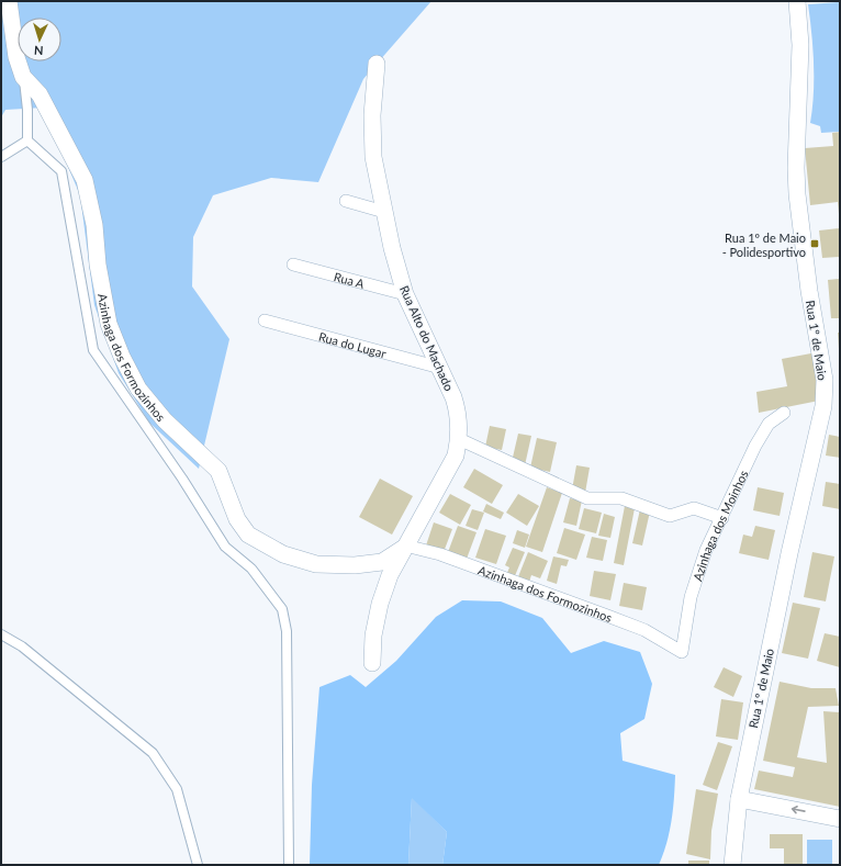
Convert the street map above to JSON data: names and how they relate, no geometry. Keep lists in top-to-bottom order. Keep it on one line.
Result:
{"streets":{"street":["Rua A","Rua Alto do Machado","Rua 1º de Maio","Rua do Lugar","Azinhaga dos Formozinhos","Azinhaga dos Moinhos"]},"crossings":[["Rua A","Rua Alto do Machado"],["Rua Alto do Machado","Rua do Lugar"],["Rua Alto do Machado","Azinhaga dos Formozinhos"],["Azinhaga dos Formozinhos","Azinhaga dos Moinhos"]],"places":{"transit":["Rua 1º de Maio - Polidesportivo"]},"north":"bottom"}
